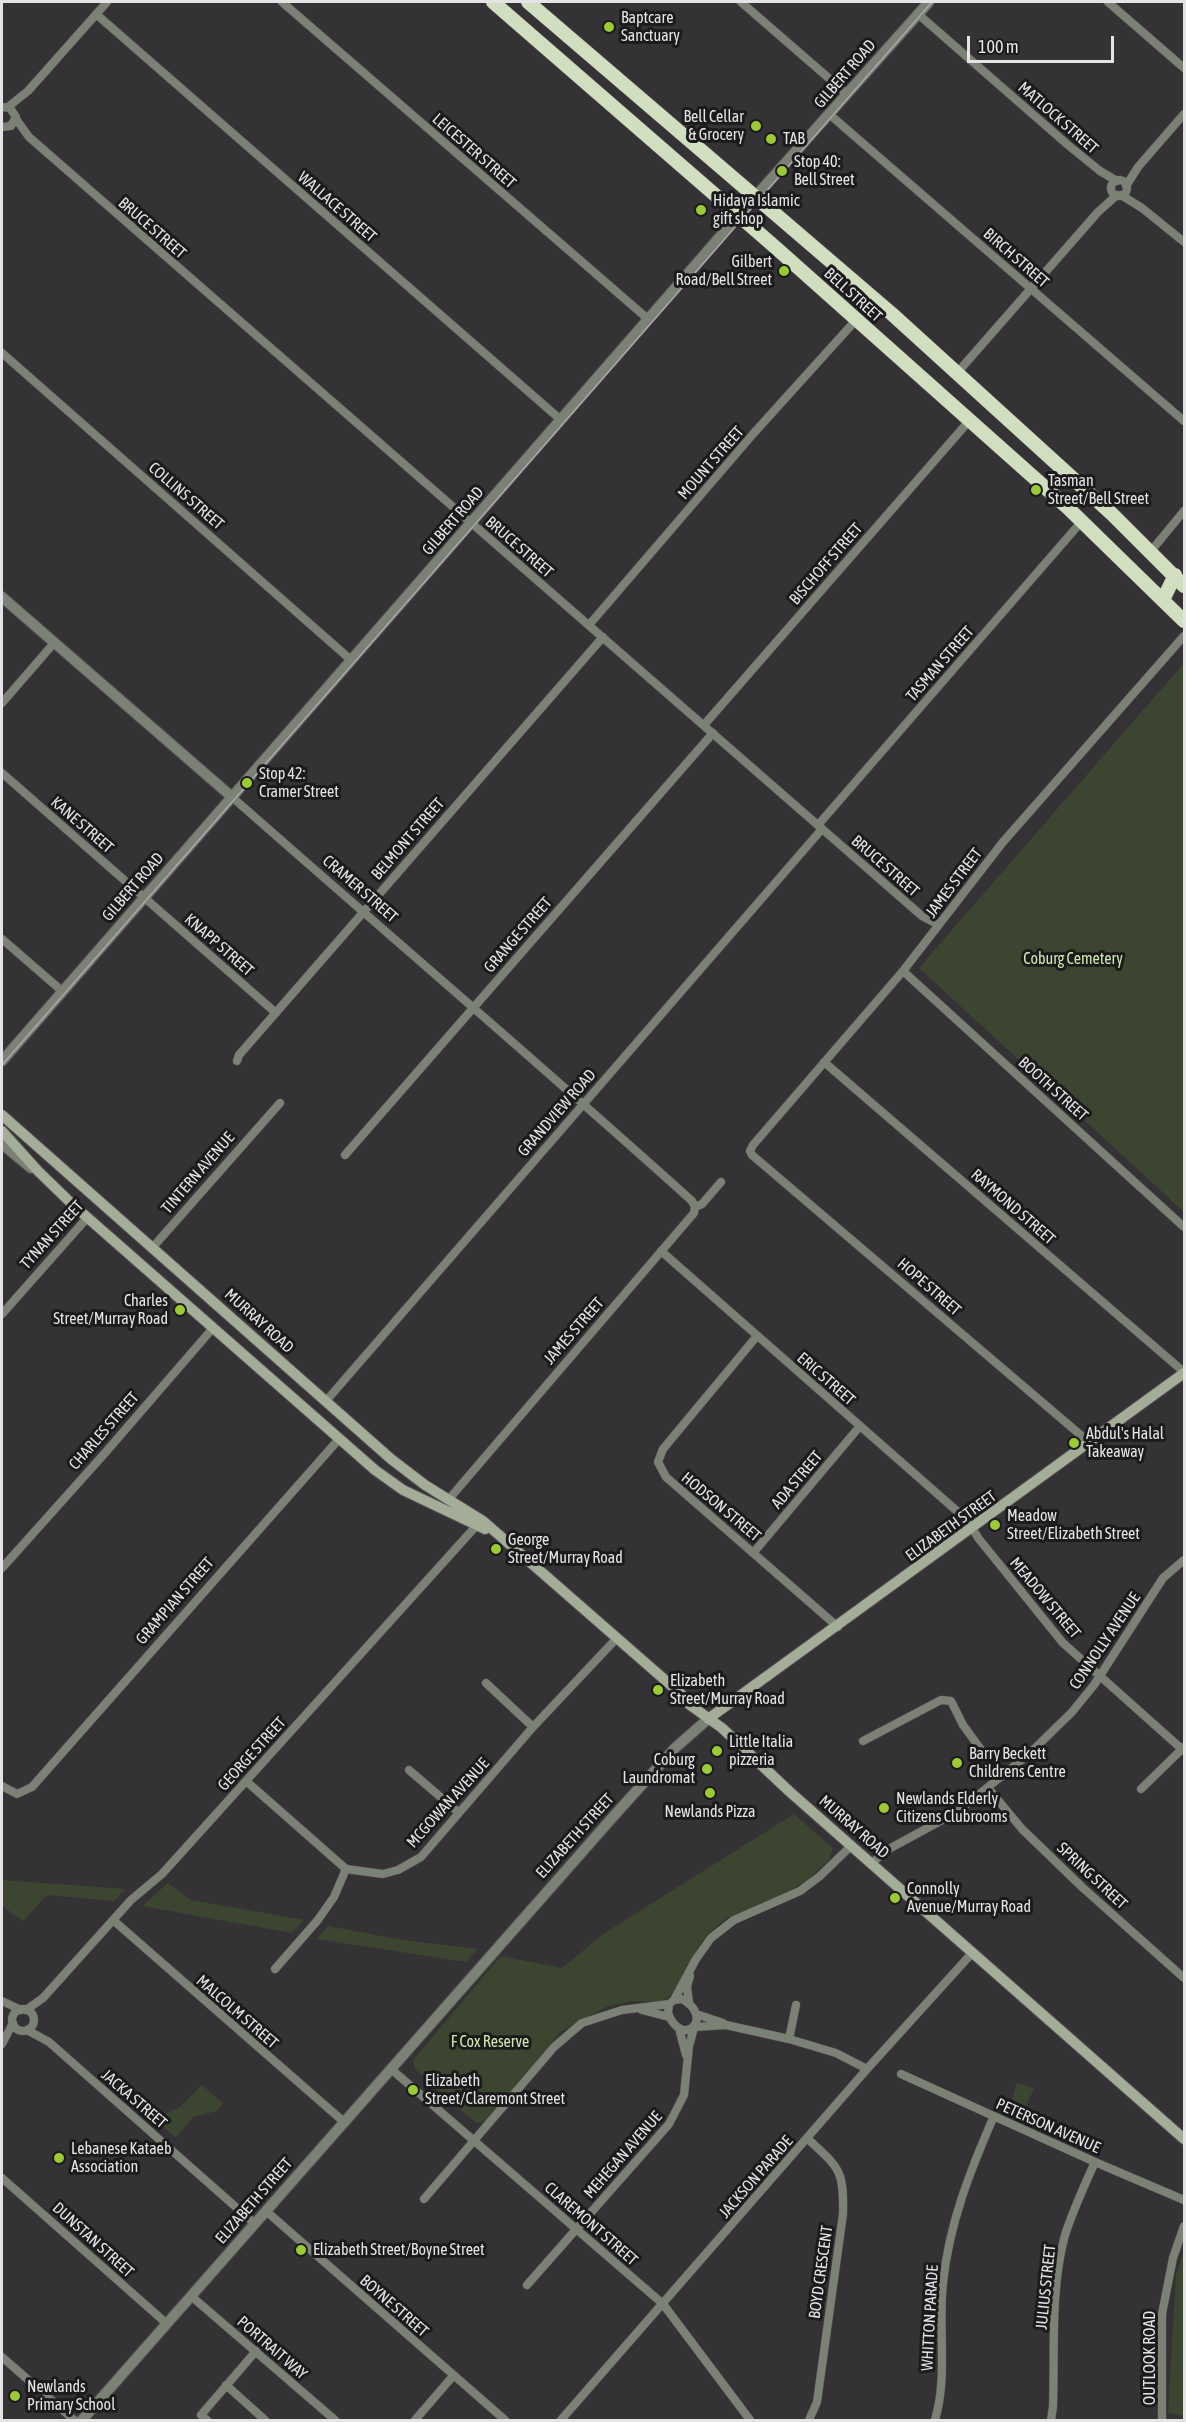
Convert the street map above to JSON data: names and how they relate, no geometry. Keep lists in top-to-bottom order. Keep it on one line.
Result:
{"streets":{"highway":["BELL STREET"],"main road":["GRANDVIEW ROAD","TINTERN AVENUE","TYNAN STREET","MURRAY ROAD","CHARLES STREET","ELIZABETH STREET","GRAMPIAN STREET"],"street":["GILBERT ROAD","MATLOCK STREET","LEICESTER STREET","WALLACE STREET","BRUCE STREET","BIRCH STREET","MOUNT STREET","COLLINS STREET","BISCHOFF STREET","TASMAN STREET","KANE STREET","BELMONT STREET","JAMES STREET","CRAMER STREET","GRANGE STREET","KNAPP STREET","BOOTH STREET","RAYMOND STREET","HOPE STREET","ERIC STREET","ADA STREET","HODSON STREET","MEADOW STREET","CONNOLLY AVENUE","GEORGE STREET","MCGOWAN AVENUE","SPRING STREET","MALCOLM STREET","JACKA STREET","PETERSON AVENUE","MEHEGAN AVENUE","JACKSON PARADE","CLAREMONT STREET","DUNSTAN STREET","BOYD CRESCENT","JULIUS STREET","BOYNE STREET","WHITTON PARADE","PORTRAIT WAY","OUTLOOK ROAD"]},"crossings":[["GILBERT ROAD","MATLOCK STREET"],["GILBERT ROAD","LEICESTER STREET"],["GILBERT ROAD","WALLACE STREET"],["GILBERT ROAD","BRUCE STREET"],["GILBERT ROAD","BIRCH STREET"],["GILBERT ROAD","BELL STREET"],["GILBERT ROAD","COLLINS STREET"],["GILBERT ROAD","KANE STREET"],["GILBERT ROAD","CRAMER STREET"],["GILBERT ROAD","KNAPP STREET"],["BRUCE STREET","MOUNT STREET"],["BRUCE STREET","BISCHOFF STREET"],["BRUCE STREET","TASMAN STREET"],["BRUCE STREET","BELMONT STREET"],["BRUCE STREET","JAMES STREET"],["BRUCE STREET","GRANGE STREET"],["BRUCE STREET","GRANDVIEW ROAD"],["BELL STREET","MOUNT STREET"],["BELL STREET","BISCHOFF STREET"],["BELL STREET","TASMAN STREET"],["TASMAN STREET","GRANDVIEW ROAD"],["KANE STREET","KNAPP STREET"],["BELMONT STREET","CRAMER STREET"],["BELMONT STREET","KNAPP STREET"],["JAMES STREET","CRAMER STREET"],["JAMES STREET","BOOTH STREET"],["JAMES STREET","RAYMOND STREET"],["JAMES STREET","HOPE STREET"],["JAMES STREET","MURRAY ROAD"],["JAMES STREET","ERIC STREET"],["CRAMER STREET","GRANGE STREET"],["CRAMER STREET","GRANDVIEW ROAD"],["GRANDVIEW ROAD","MURRAY ROAD"],["TINTERN AVENUE","MURRAY ROAD"],["RAYMOND STREET","ELIZABETH STREET"],["TYNAN STREET","MURRAY ROAD"],["HOPE STREET","ELIZABETH STREET"],["MURRAY ROAD","CHARLES STREET"],["MURRAY ROAD","ELIZABETH STREET"],["MURRAY ROAD","GRAMPIAN STREET"],["MURRAY ROAD","CONNOLLY AVENUE"],["MURRAY ROAD","GEORGE STREET"],["MURRAY ROAD","MCGOWAN AVENUE"],["MURRAY ROAD","JACKSON PARADE"],["ERIC STREET","ADA STREET"],["ERIC STREET","HODSON STREET"],["ERIC STREET","ELIZABETH STREET"],["ERIC STREET","MEADOW STREET"],["ADA STREET","HODSON STREET"],["HODSON STREET","ELIZABETH STREET"],["ELIZABETH STREET","MEADOW STREET"],["ELIZABETH STREET","MALCOLM STREET"],["ELIZABETH STREET","JACKA STREET"],["ELIZABETH STREET","CLAREMONT STREET"],["ELIZABETH STREET","DUNSTAN STREET"],["ELIZABETH STREET","BOYNE STREET"],["ELIZABETH STREET","PORTRAIT WAY"],["MEADOW STREET","CONNOLLY AVENUE"],["CONNOLLY AVENUE","SPRING STREET"],["GEORGE STREET","MALCOLM STREET"],["GEORGE STREET","JACKA STREET"],["PETERSON AVENUE","JULIUS STREET"],["PETERSON AVENUE","WHITTON PARADE"],["MEHEGAN AVENUE","CLAREMONT STREET"],["JACKSON PARADE","CLAREMONT STREET"],["JACKSON PARADE","BOYD CRESCENT"]],"parks":["Coburg Cemetery","F Cox Reserve"],"places":["Baptcare Sanctuary","Bell Cellar & Grocery","TAB","Stop 40: Bell Street","Hidaya Islamic gift shop","Gilbert Road/Bell Street","Tasman Street/Bell Street","Stop 42: Cramer Street","Charles Street/Murray Road","Abdul's Halal Takeaway","Meadow Street/Elizabeth Street","George Street/Murray Road","Elizabeth Street/Murray Road","Little Italia pizzeria","Barry Beckett Childrens Centre","Coburg Laundromat","Newlands Pizza","Newlands Elderly Citizens Clubrooms","Connolly Avenue/Murray Road","Elizabeth Street/Claremont Street","Lebanese Kataeb Association","Elizabeth Street/Boyne Street","Newlands Primary School"],"scale_bar":"100 m"}
